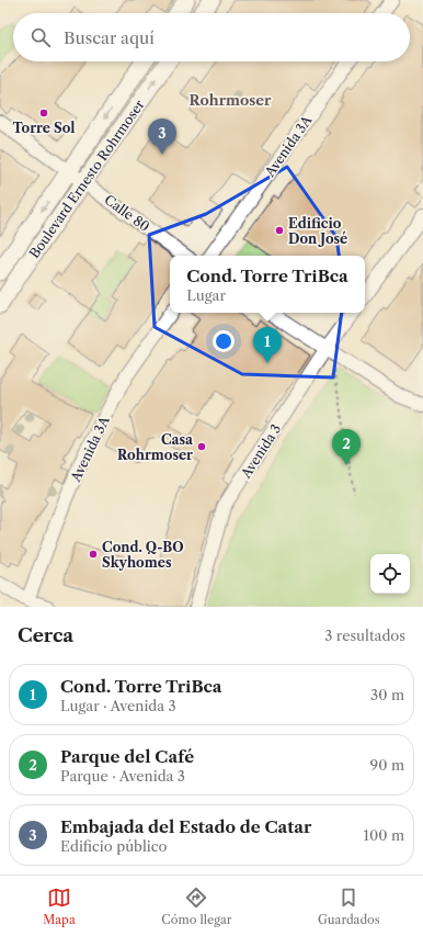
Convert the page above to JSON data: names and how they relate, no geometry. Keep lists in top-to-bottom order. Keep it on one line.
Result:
{"streets":{"main road":["Boulevard Ernesto Rohrmoser"],"street":["Avenida 3A","Calle 80","Avenida 3"]},"crossings":[["Boulevard Ernesto Rohrmoser","Calle 80"]],"districts":["Rohrmoser"],"places":["Torre Sol","Edificio Don José","Casa Rohrmoser","Cond. Q-BO Skyhomes"],"page":{"search":"Buscar aquí","pins":["3","1","2"],"popup":["Cond. Torre TriBca","Lugar"],"heading":["Cerca","3 resultados"],"list":[{"mark":"1","name":"Cond. Torre TriBca","note":"Lugar · Avenida 3","value":"30 m"},{"mark":"2","name":"Parque del Café","note":"Parque · Avenida 3","value":"90 m"},{"mark":"3","name":"Embajada del Estado de Catar","note":"Edificio público","value":"100 m"}],"nav":["Mapa","Cómo llegar","Guardados"]}}
